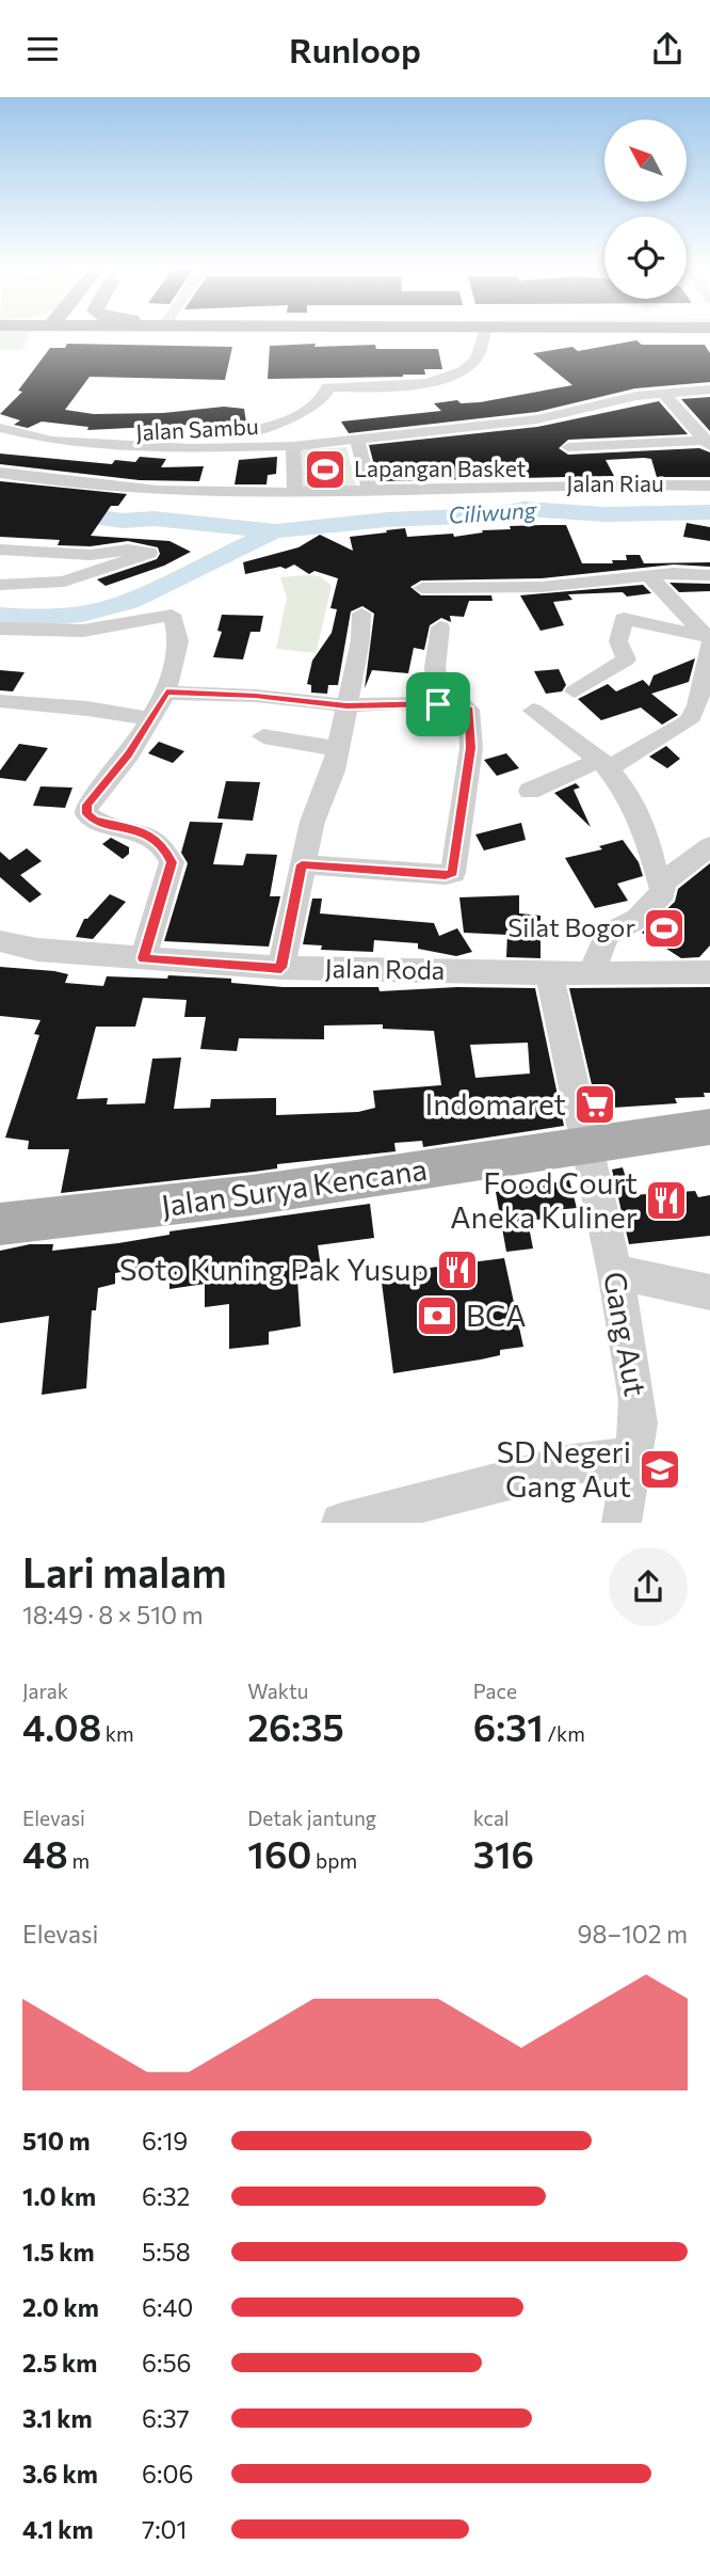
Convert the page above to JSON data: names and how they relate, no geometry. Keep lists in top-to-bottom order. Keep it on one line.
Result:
{"streets":{"main road":["Jalan Surya Kencana"],"street":["Jalan Sambu","Jalan Riau","Jalan Roda","Gang Aut"]},"crossings":[["Jalan Surya Kencana","Gang Aut"]],"water":["Ciliwung"],"places":{"sports":["Lapangan Basket","Silat Bogor"],"supermarket":["Indomaret"],"restaurant":["Food Court Aneka Kuliner","Soto Kuning Pak Yusup"],"bank":["BCA"],"school or university":["SD Negeri Gang Aut"]},"north":"top left","page":{"header":"Runloop","heading":["Lari malam","18:49 · 8 × 510 m"],"stats":[["Jarak","4.08 km"],["Waktu","26:35"],["Pace","6:31 /km"],["Elevasi","48 m"],["Detak jantung","160 bpm"],["kcal","316"]],"chart":["Elevasi","98–102 m"],"list":[{"name":"510 m","note":"6:19"},{"name":"1.0 km","note":"6:32"},{"name":"1.5 km","note":"5:58"},{"name":"2.0 km","note":"6:40"},{"name":"2.5 km","note":"6:56"},{"name":"3.1 km","note":"6:37"},{"name":"3.6 km","note":"6:06"},{"name":"4.1 km","note":"7:01"}]}}
